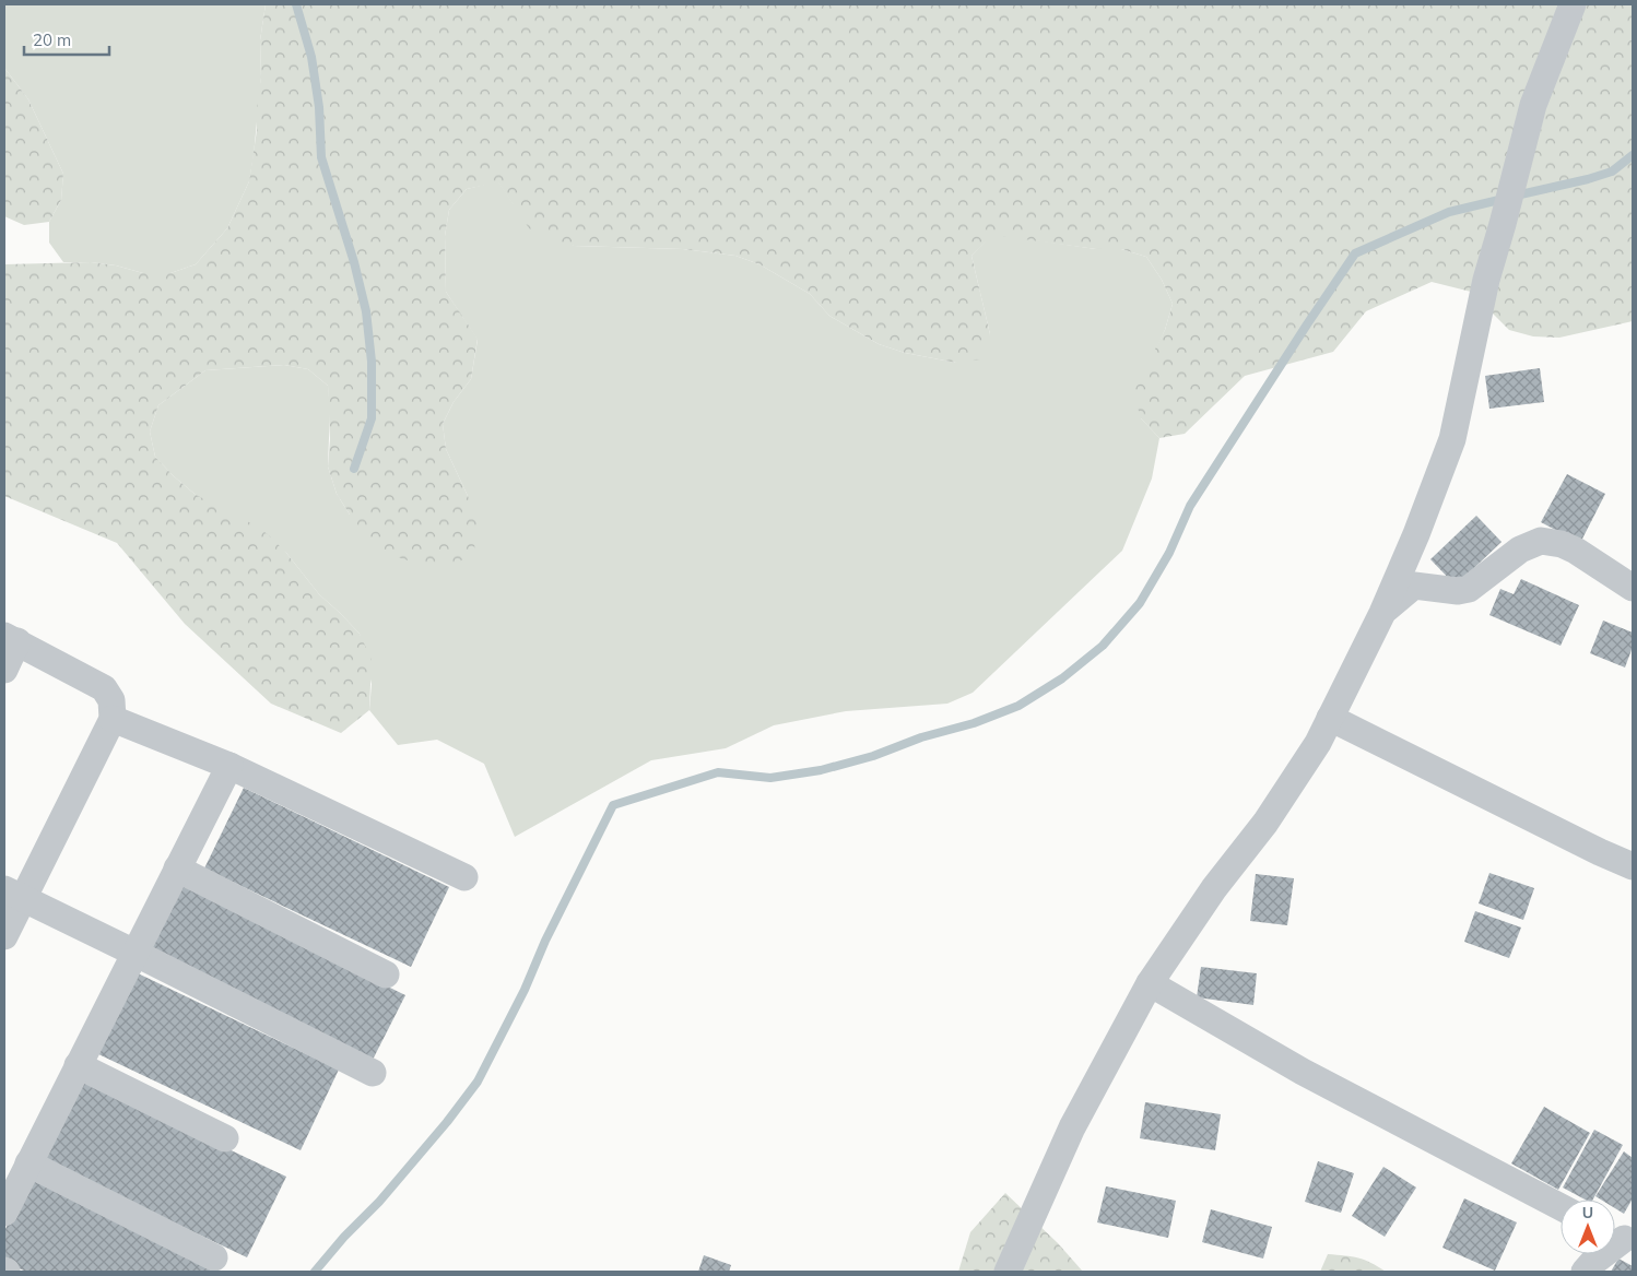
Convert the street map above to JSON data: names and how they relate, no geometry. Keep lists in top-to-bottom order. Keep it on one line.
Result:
{"scale_bar":"20 m","north":"top"}
